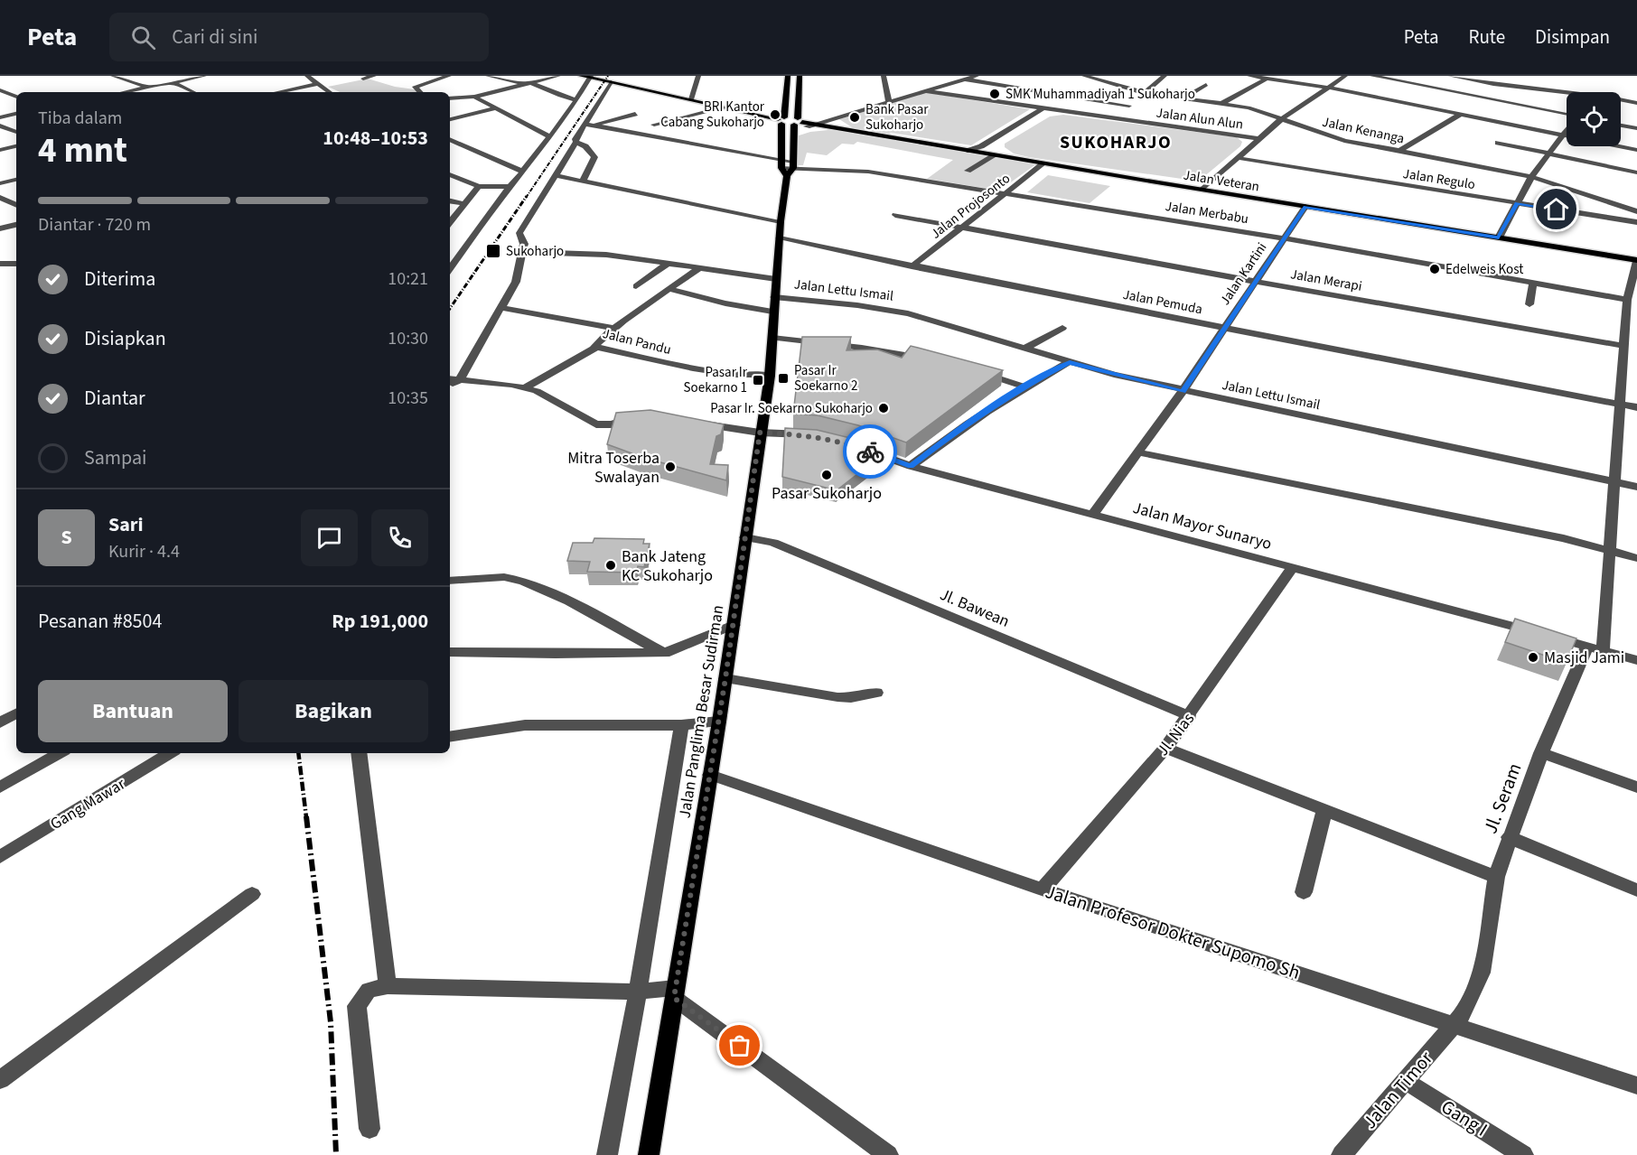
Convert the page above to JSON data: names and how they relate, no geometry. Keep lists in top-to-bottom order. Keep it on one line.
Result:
{"streets":{"main road":["Jalan Veteran","Jalan Panglima Besar Sudirman"],"street":["Jalan Alun Alun","Jalan Kenanga","Jalan Regulo","Jalan Projosonto","Jalan Merbabu","Jalan Kartini","Jalan Merapi","Jalan Lettu Ismail","Jalan Pemuda","Jalan Pandu","Jalan Mayor Sunaryo","Jl. Bawean","Jl. Nias","Jl. Seram","Gang Mawar","Jalan Profesor Dokter Supomo Sh","Jalan Timor","Gang I"]},"crossings":[["Jalan Alun Alun","Jalan Regulo"],["Jalan Alun Alun","Jalan Veteran"],["Jalan Veteran","Jalan Projosonto"],["Jalan Veteran","Jalan Kartini"],["Jalan Veteran","Jalan Panglima Besar Sudirman"],["Jalan Veteran","Jl. Seram"],["Jalan Projosonto","Jalan Merbabu"],["Jalan Projosonto","Jalan Merapi"],["Jalan Projosonto","Jalan Pemuda"],["Jalan Merbabu","Jalan Kartini"],["Jalan Merbabu","Jalan Panglima Besar Sudirman"],["Jalan Merbabu","Jl. Seram"],["Jalan Kartini","Jalan Merapi"],["Jalan Kartini","Jalan Lettu Ismail"],["Jalan Kartini","Jalan Pemuda"],["Jalan Kartini","Jalan Mayor Sunaryo"],["Jalan Merapi","Jl. Seram"],["Jalan Lettu Ismail","Jalan Pandu"],["Jalan Lettu Ismail","Jalan Panglima Besar Sudirman"],["Jalan Lettu Ismail","Jl. Seram"],["Jalan Pemuda","Jalan Panglima Besar Sudirman"],["Jalan Pemuda","Jl. Seram"],["Jalan Pandu","Jalan Panglima Besar Sudirman"],["Jalan Mayor Sunaryo","Jl. Nias"],["Jalan Mayor Sunaryo","Jl. Seram"],["Jl. Bawean","Jalan Panglima Besar Sudirman"],["Jl. Bawean","Jl. Nias"],["Jalan Panglima Besar Sudirman","Jalan Profesor Dokter Supomo Sh"],["Jl. Nias","Jalan Profesor Dokter Supomo Sh"],["Jl. Seram","Jalan Timor"],["Jalan Profesor Dokter Supomo Sh","Jalan Timor"],["Jalan Timor","Gang I"]],"districts":["SUKOHARJO"],"places":{"other":["SMK Muhammadiyah 1 Sukoharjo","BRI Kantor Cabang Sukoharjo","Bank Pasar Sukoharjo","Edelweis Kost","Pasar Ir. Soekarno Sukoharjo","Mitra Toserba Swalayan","Pasar Sukoharjo","Bank Jateng KC Sukoharjo","Masjid Jami"],"transit":["Sukoharjo","Pasar Ir Soekarno 2","Pasar Ir Soekarno 1"]},"page":{"header":"Peta","search":"Cari di sini","nav":["Peta","Rute","Disimpan"],"heading":["4 mnt","Tiba dalam","10:48–10:53"],"panel":["Sari","Kurir · 4.4","Pesanan #8504","Rp 191,000"],"bar":"Diantar · 720 m","list":[["Diterima","10:21"],["Disiapkan","10:30"],["Diantar","10:35"],"Sampai"],"round":"S","buttons":["Bantuan","Bagikan"]}}
